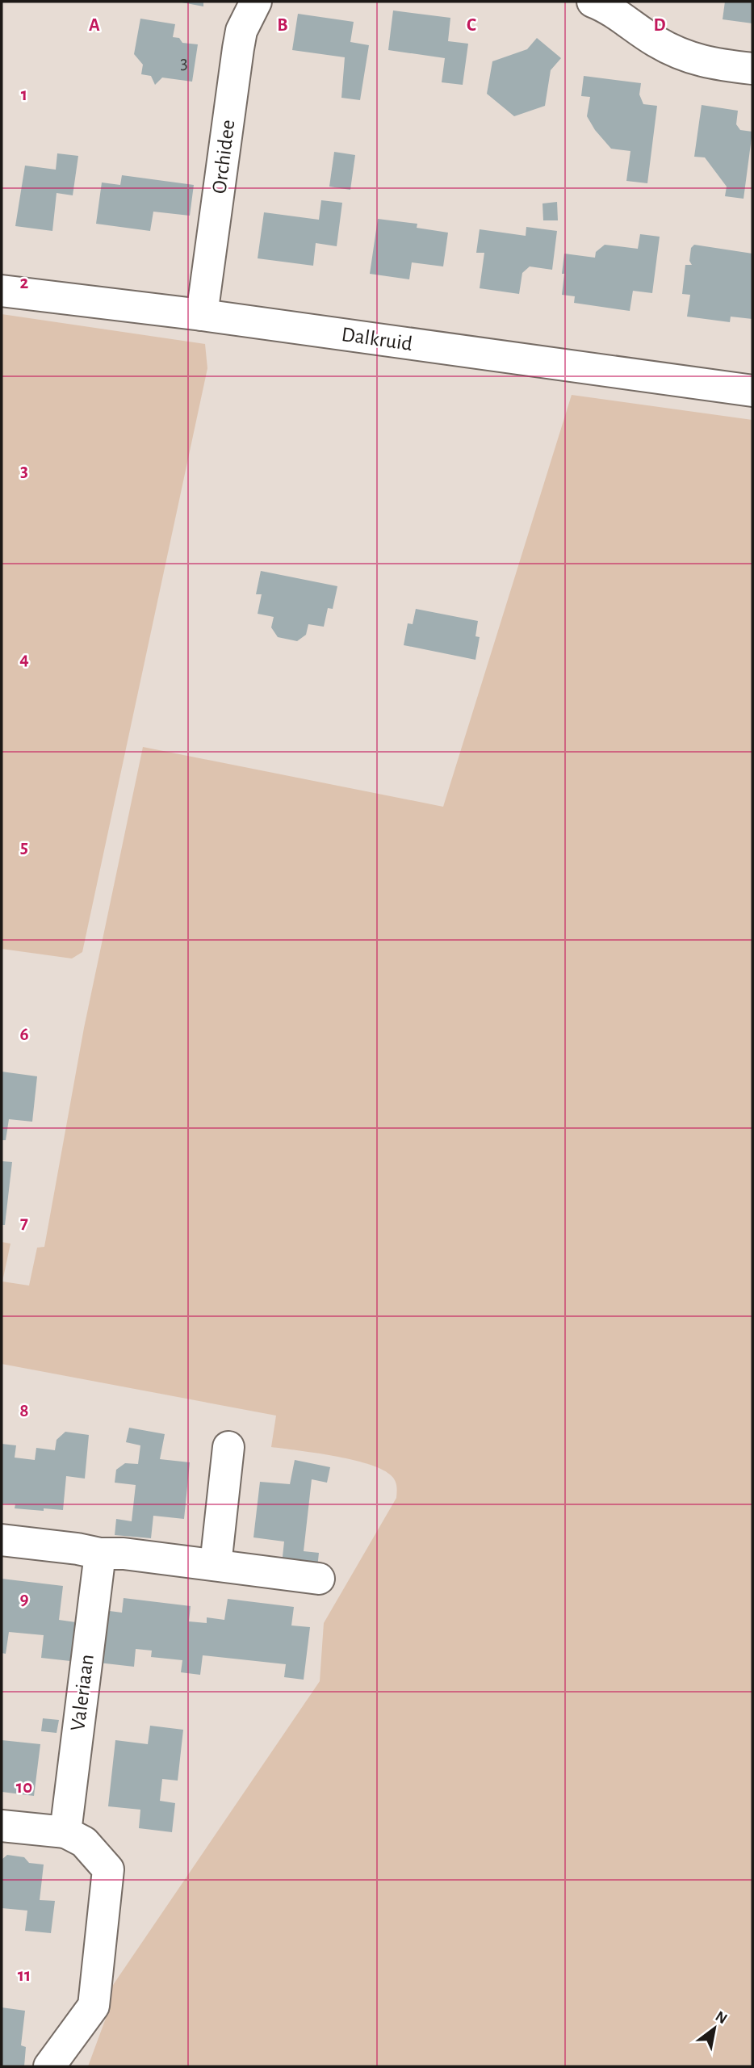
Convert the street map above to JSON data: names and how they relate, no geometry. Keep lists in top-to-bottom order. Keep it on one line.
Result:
{"streets":{"street":["Orchidee","Dalkruid","Valeriaan"]},"crossings":[["Orchidee","Dalkruid"]],"house_numbers":["3"],"north":"top right","grid":{"columns":["A","B","C","D"],"rows":["1","2","3","4","5","6","7","8","9","10","11"]}}
